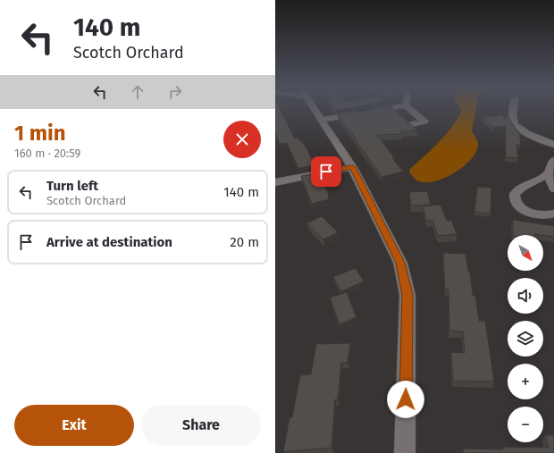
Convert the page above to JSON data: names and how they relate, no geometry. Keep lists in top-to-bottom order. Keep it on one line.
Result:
{"north":"bottom right","page":{"turn":["140 m","Scotch Orchard"],"heading":["1 min","160 m · 20:59"],"list":[{"name":"Turn left","note":"Scotch Orchard","value":"140 m"},{"name":"Arrive at destination","value":"20 m"}],"map_buttons":["+","−"],"buttons":["Exit","Share"]}}
